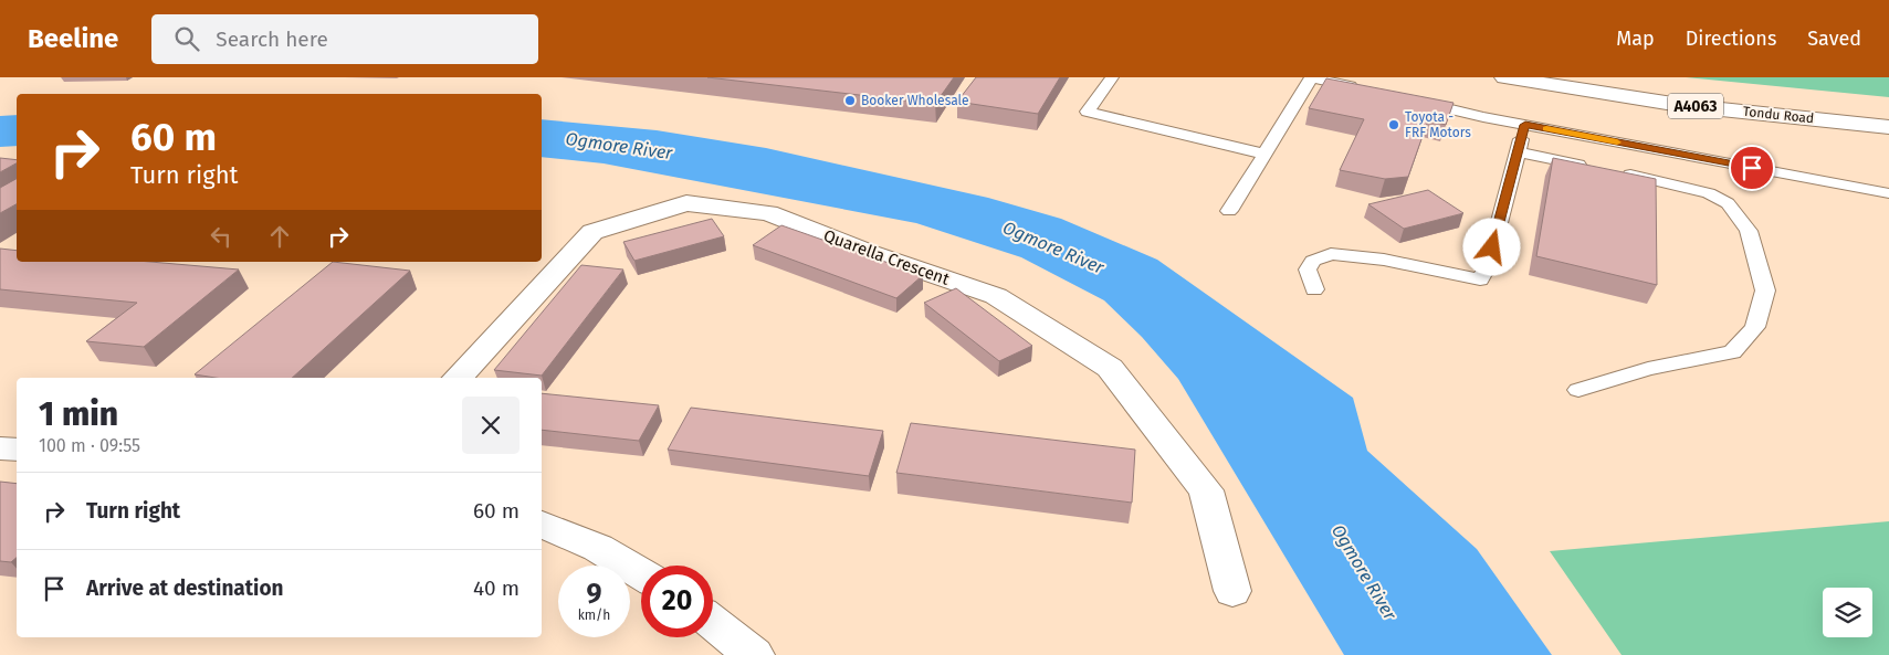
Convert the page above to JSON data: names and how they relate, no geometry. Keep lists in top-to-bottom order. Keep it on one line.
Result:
{"streets":{"street":["A4063","Tondu Road","Quarella Crescent"]},"water":["Ogmore River"],"places":["Booker Wholesale","Toyota - FRF Motors"],"page":{"header":"Beeline","search":"Search here","nav":["Map","Directions","Saved"],"turn":["60 m","Turn right"],"heading":["1 min","100 m · 09:55"],"list":[{"name":"Turn right","value":"60 m"},{"name":"Arrive at destination","value":"40 m"}],"speed":"9 km/h","limit":"20"}}
